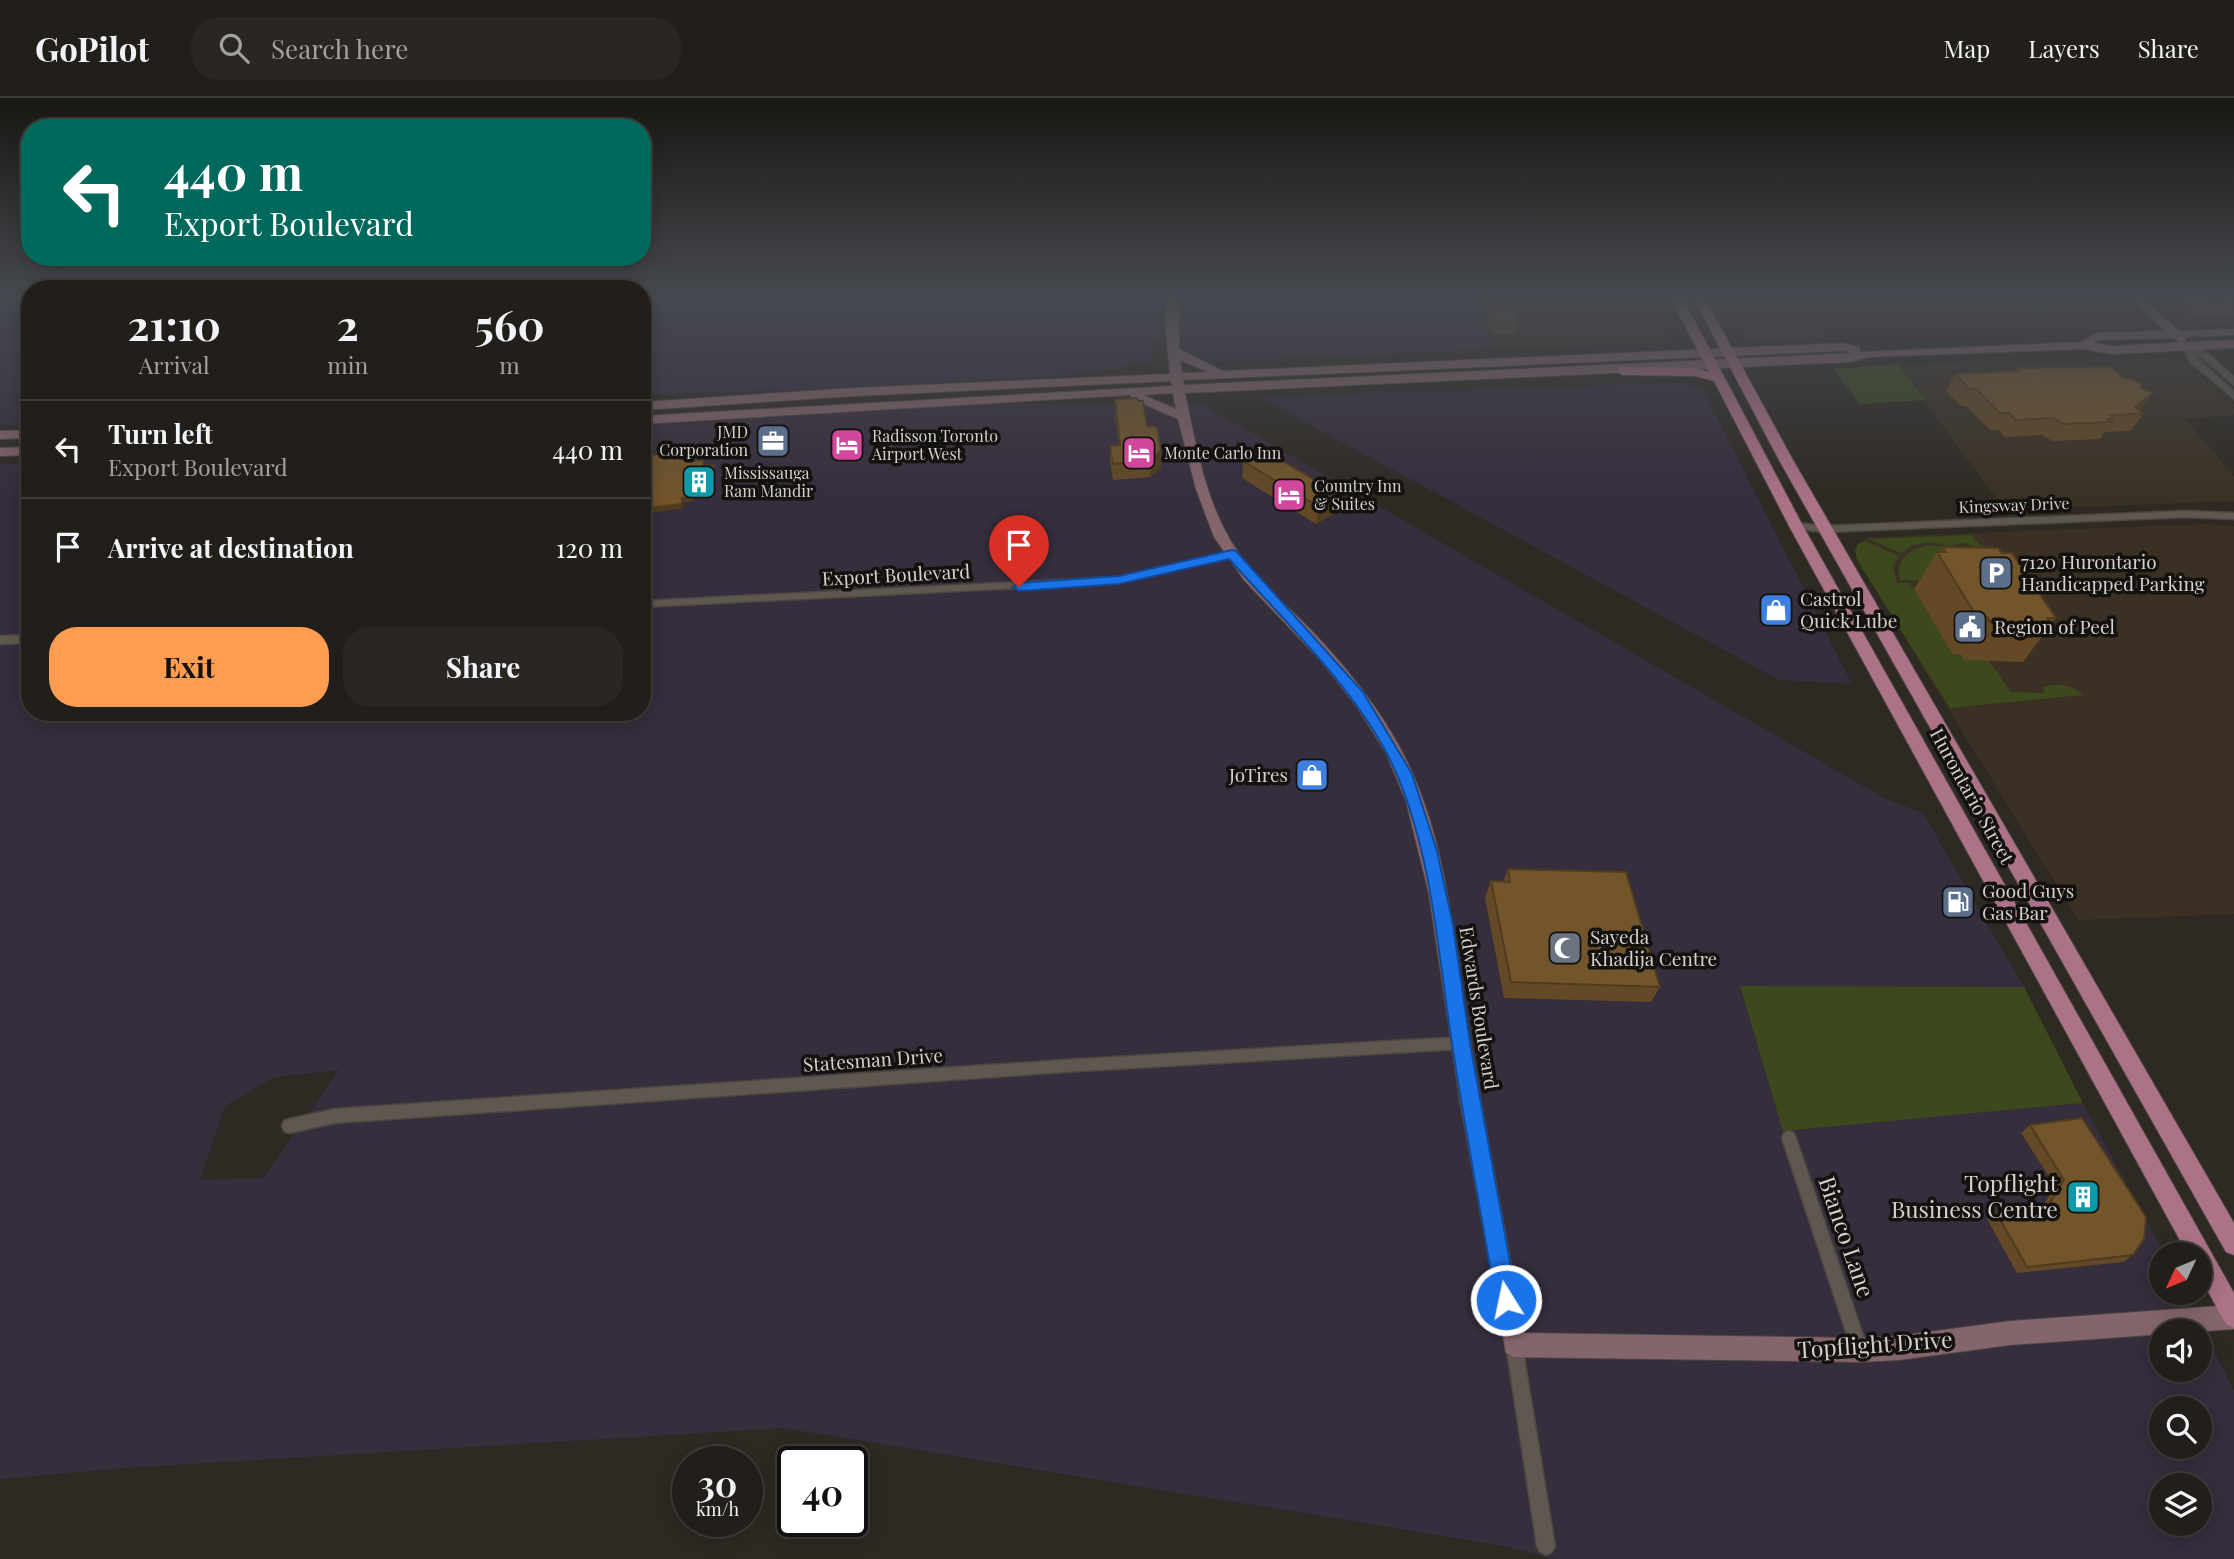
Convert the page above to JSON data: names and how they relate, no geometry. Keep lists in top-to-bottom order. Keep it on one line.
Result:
{"streets":{"main road":["Hurontario Street","Edwards Boulevard","Topflight Drive"],"street":["Kingsway Drive","Export Boulevard","Statesman Drive","Bianco Lane"]},"crossings":[["Kingsway Drive","Hurontario Street"],["Export Boulevard","Edwards Boulevard"],["Hurontario Street","Topflight Drive"],["Edwards Boulevard","Statesman Drive"],["Edwards Boulevard","Topflight Drive"],["Bianco Lane","Topflight Drive"]],"places":{"office":["JMD Corporation"],"hotel":["Radisson Toronto Airport West","Monte Carlo Inn","Country Inn & Suites"],"building":["Mississauga Ram Mandir","Topflight Business Centre"],"parking":["7120 Hurontario Handicapped Parking"],"shop":["Castrol Quick Lube","JoTires"],"public building":["Region of Peel"],"fuel station":["Good Guys Gas Bar"],"mosque":["Sayeda Khadija Centre"]},"north":"bottom left","page":{"header":"GoPilot","search":"Search here","nav":["Map","Layers","Share"],"turn":["440 m","Export Boulevard"],"eta":["21:10","Arrival","2","min","560","m"],"list":[{"name":"Turn left","note":"Export Boulevard","value":"440 m"},{"name":"Arrive at destination","value":"120 m"}],"buttons":["Exit","Share"],"speed":"30 km/h","limit":"40"}}
